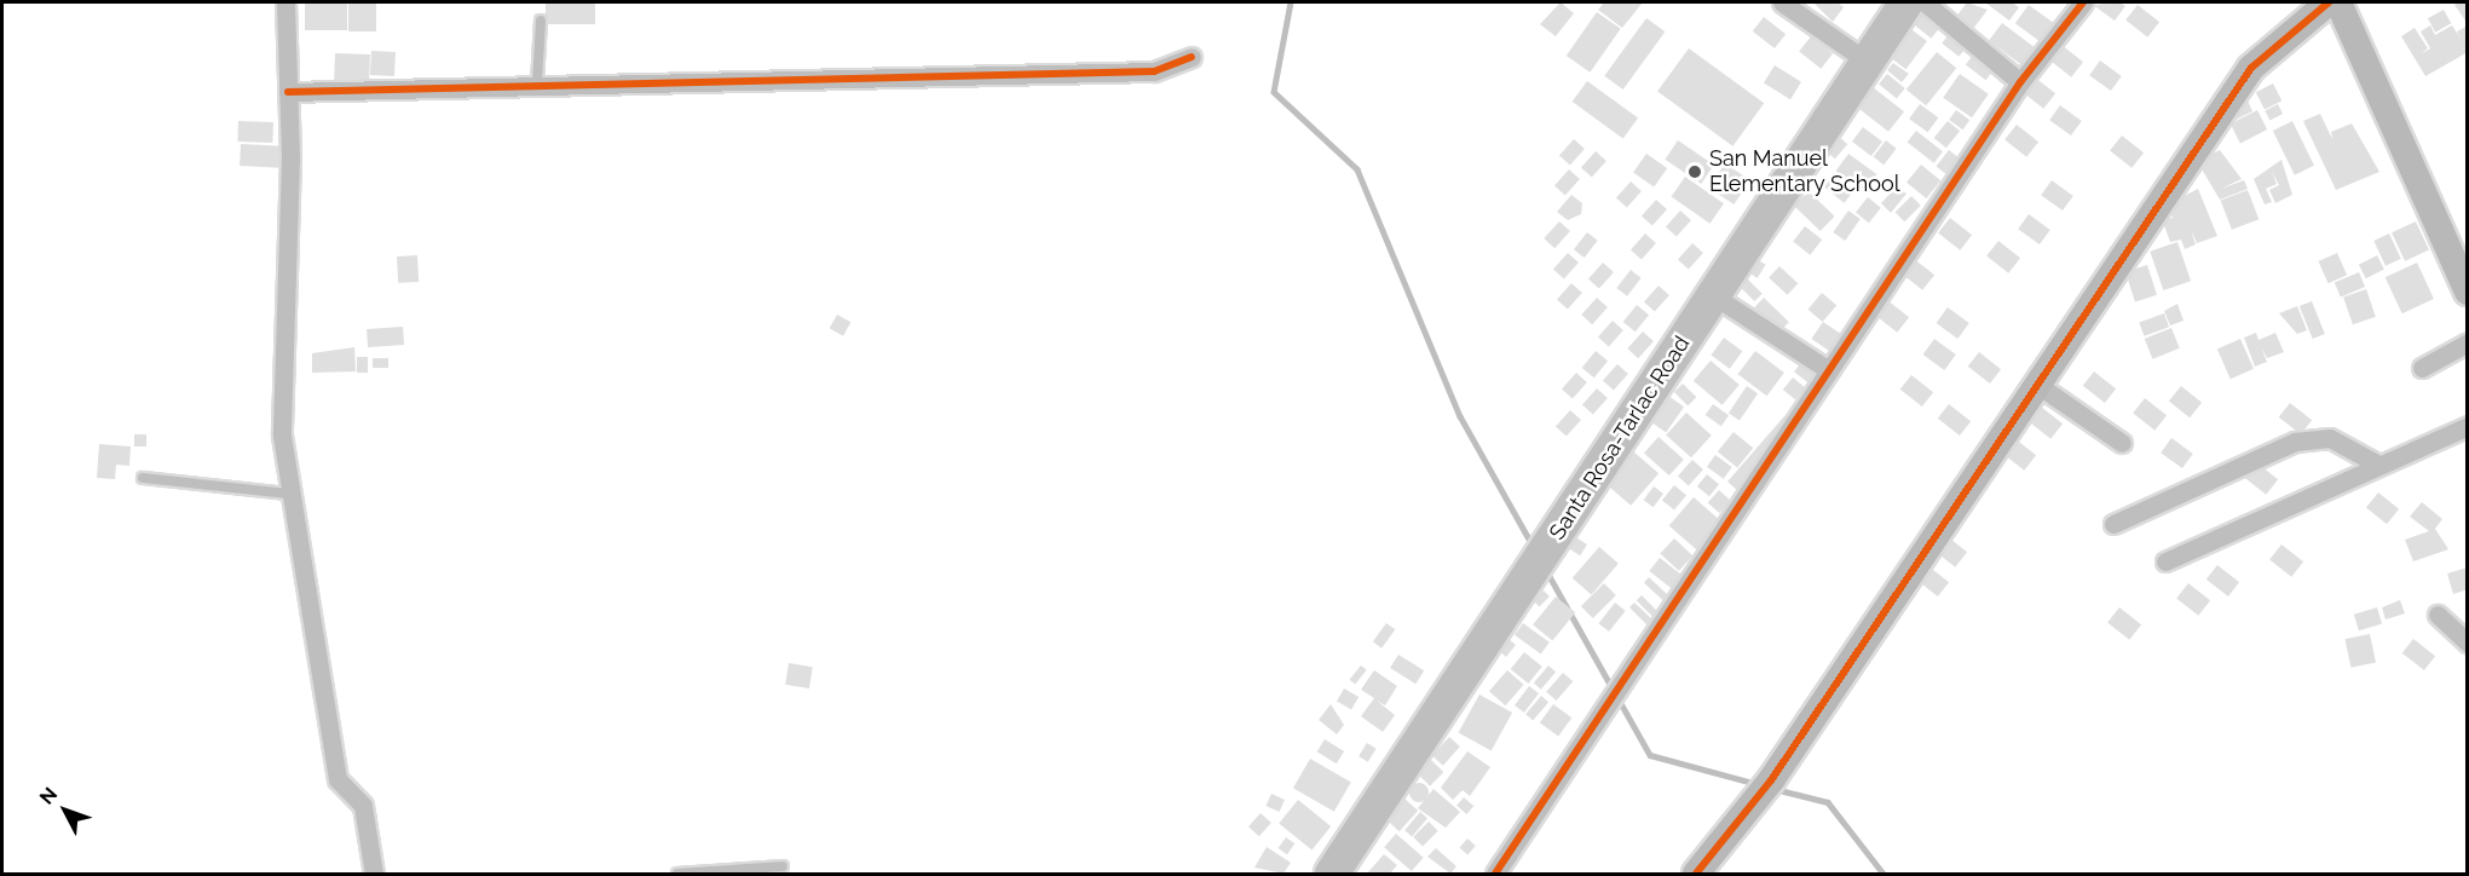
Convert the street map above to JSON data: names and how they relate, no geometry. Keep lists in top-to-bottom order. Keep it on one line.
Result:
{"streets":{"highway":["Santa Rosa-Tarlac Road"]},"places":["San Manuel Elementary School"],"north":"top left"}
